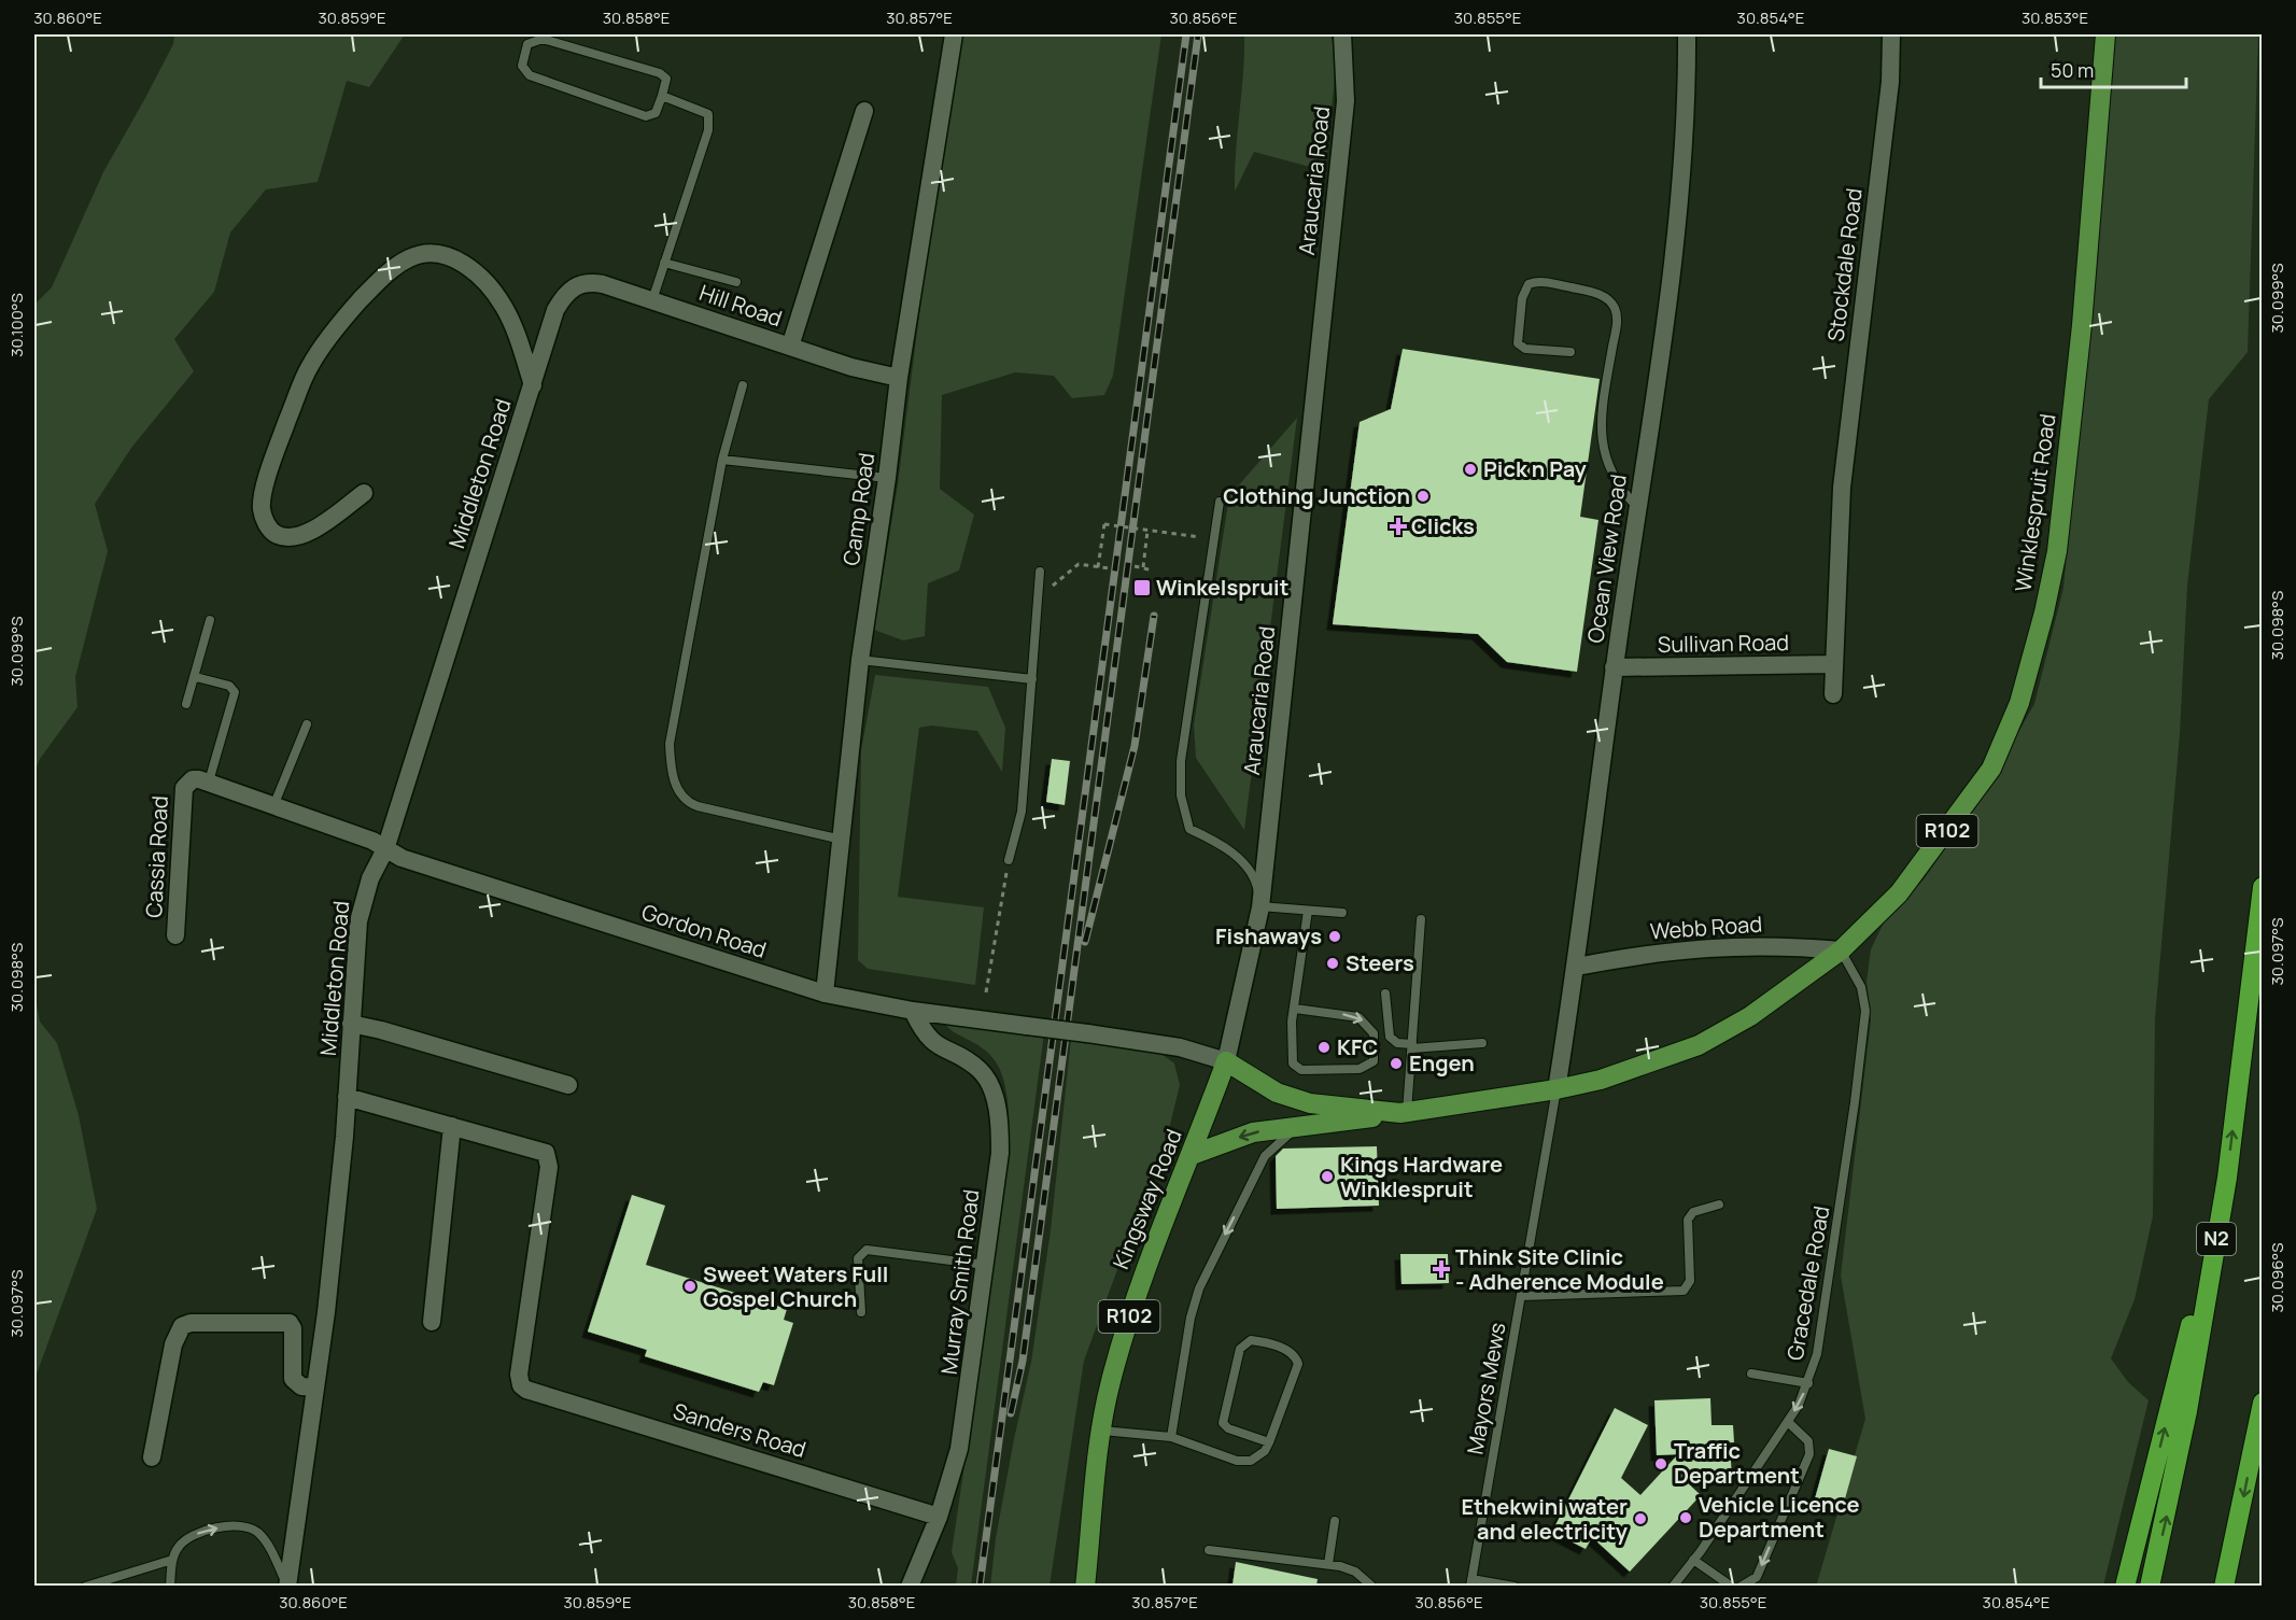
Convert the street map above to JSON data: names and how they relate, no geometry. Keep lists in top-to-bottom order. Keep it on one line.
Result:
{"streets":{"highway":["N2"],"main road":["Winklespruit Road","R102","Kingsway Road"],"street":["Araucaria Road","Stockdale Road","Hill Road","Middleton Road","Camp Road","Ocean View Road","Sullivan Road","Cassia Road","Webb Road","Gordon Road","Murray Smith Road","Sanders Road"],"lane":["Gracedale Road","Mayors Mews"]},"crossings":[["Araucaria Road","Winklespruit Road"],["Araucaria Road","Gordon Road"],["Araucaria Road","Kingsway Road"],["Stockdale Road","Sullivan Road"],["Hill Road","Middleton Road"],["Hill Road","Camp Road"],["Middleton Road","Gordon Road"],["Winklespruit Road","Ocean View Road"],["Winklespruit Road","Webb Road"],["Winklespruit Road","Gordon Road"],["Winklespruit Road","Kingsway Road"],["Winklespruit Road","Gracedale Road"],["Winklespruit Road","Mayors Mews"],["Camp Road","Gordon Road"],["Ocean View Road","Sullivan Road"],["Ocean View Road","Webb Road"],["Ocean View Road","Mayors Mews"],["Cassia Road","Gordon Road"],["Webb Road","Gracedale Road"],["Gordon Road","Kingsway Road"],["Gordon Road","Murray Smith Road"],["Murray Smith Road","Sanders Road"]],"places":{"other":["Pick n Pay","Clothing Junction","Fishaways","Steers","KFC","Engen","Kings Hardware Winklespruit","Sweet Waters Full Gospel Church","Traffic Department","Vehicle Licence Department","Ethekwini water and electricity"],"health":["Clicks","Think Site Clinic - Adherence Module"],"transit":["Winkelspruit"]},"scale_bar":"50 m","coordinates":["30.860°E","30.859°E","30.858°E","30.857°E","30.856°E","30.855°E","30.854°E","30.853°E","30.099°S","30.100°S","30.098°S","30.097°S","30.096°S"]}
